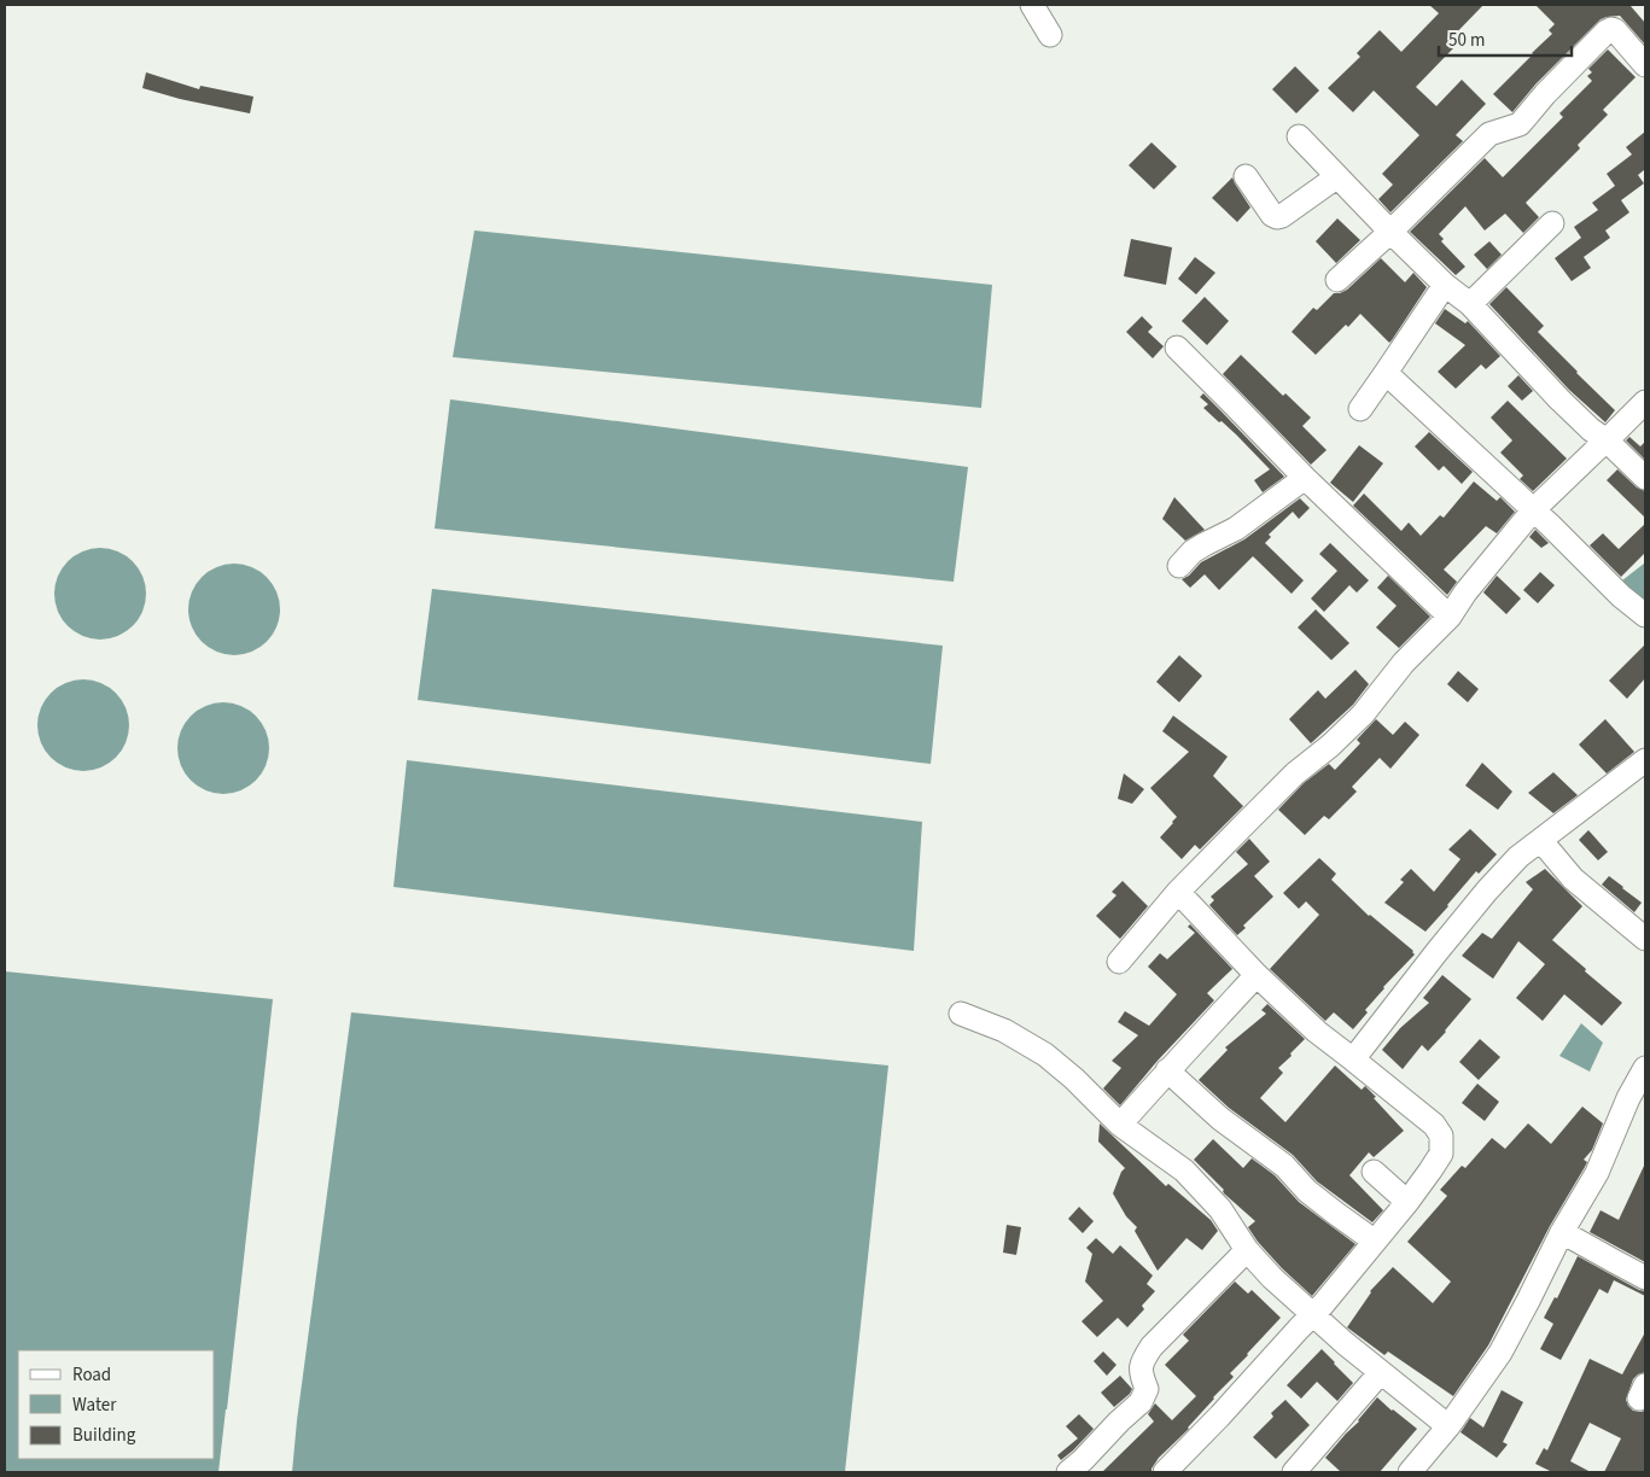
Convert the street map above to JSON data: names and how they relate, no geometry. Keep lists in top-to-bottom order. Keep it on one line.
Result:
{"legend":["Road","Water","Building"],"scale_bar":"50 m"}
